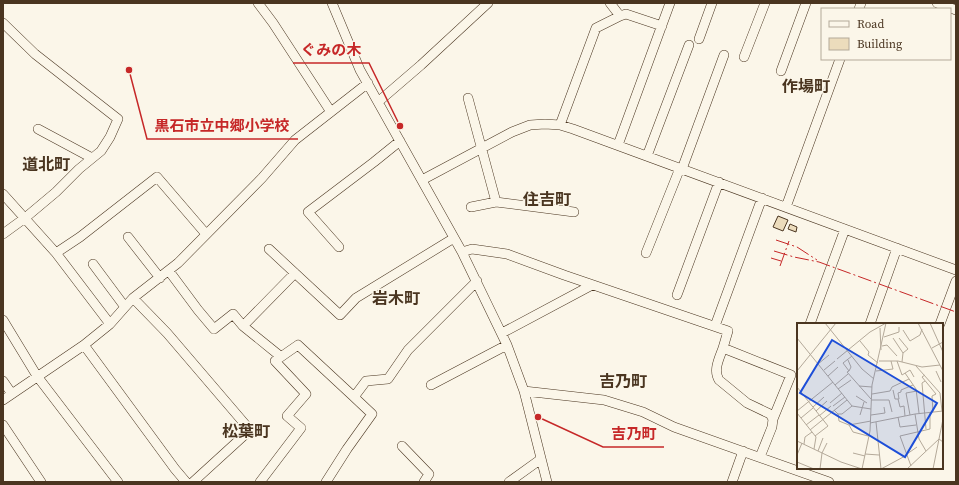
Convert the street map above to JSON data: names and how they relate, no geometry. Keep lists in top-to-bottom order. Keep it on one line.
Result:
{"districts":["作場町","道北町","住吉町","岩木町","吉乃町","松葉町"],"places":["黒石市立中郷小学校","ぐみの木","吉乃町"],"legend":["Road","Building"]}
